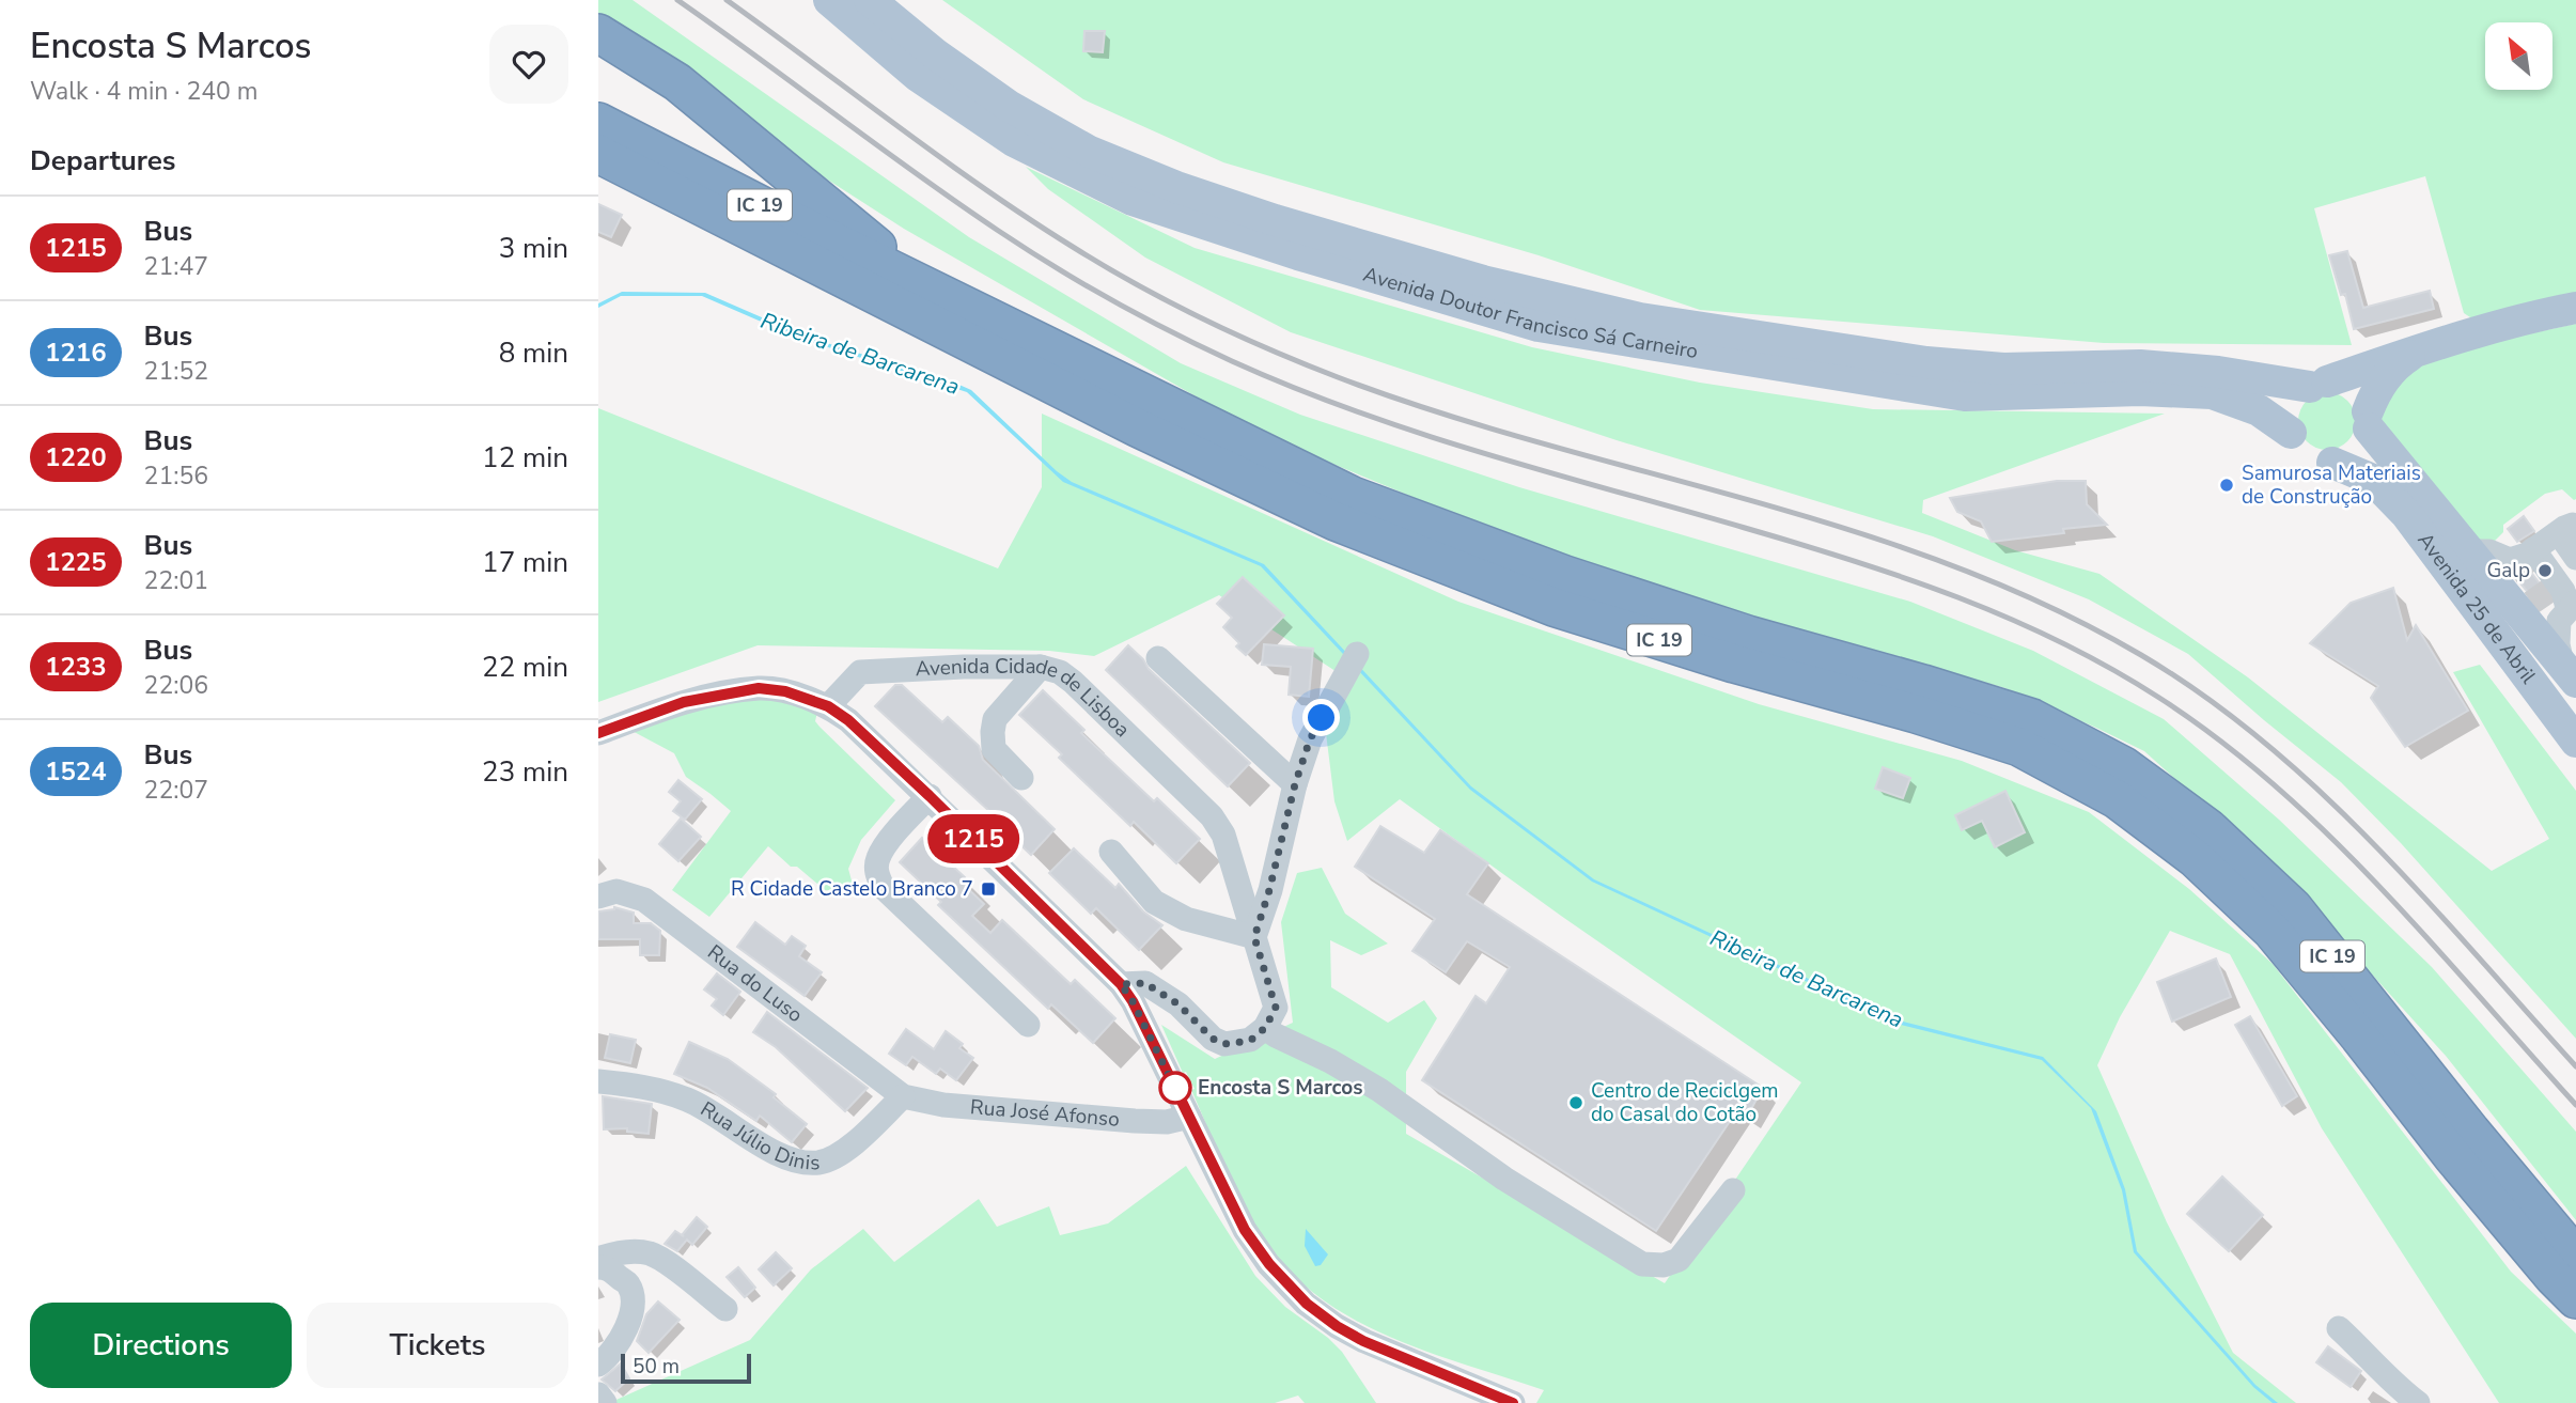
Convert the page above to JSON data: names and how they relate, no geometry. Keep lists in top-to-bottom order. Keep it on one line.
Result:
{"streets":{"highway":["IC 19"],"main road":["Avenida Doutor Francisco Sá Carneiro","Avenida 25 de Abril"],"street":["Avenida Cidade de Lisboa","Rua do Luso","Rua José Afonso","Rua Júlio Dinis"]},"crossings":[["Avenida Doutor Francisco Sá Carneiro","Avenida 25 de Abril"],["Rua do Luso","Rua José Afonso"],["Rua do Luso","Rua Júlio Dinis"],["Rua José Afonso","Rua Júlio Dinis"]],"water":["Ribeira de Barcarena"],"places":{"other":["Samurosa Materiais de Construção","Galp","Encosta S Marcos","Centro de Reciclgem do Casal do Cotão"],"transit":["R Cidade Castelo Branco 7"]},"lines":["bus line 1215"],"scale_bar":"50 m","north":"top left","page":{"heading":[["Encosta S Marcos","Walk · 4 min · 240 m"],"Departures"],"on_map":"1215","list":[{"mark":"1215","name":"Bus","note":"21:47","value":"3 min"},{"mark":"1216","name":"Bus","note":"21:52","value":"8 min"},{"mark":"1220","name":"Bus","note":"21:56","value":"12 min"},{"mark":"1225","name":"Bus","note":"22:01","value":"17 min"},{"mark":"1233","name":"Bus","note":"22:06","value":"22 min"},{"mark":"1524","name":"Bus","note":"22:07","value":"23 min"}],"buttons":["Directions","Tickets"],"scale":"50 m"}}
